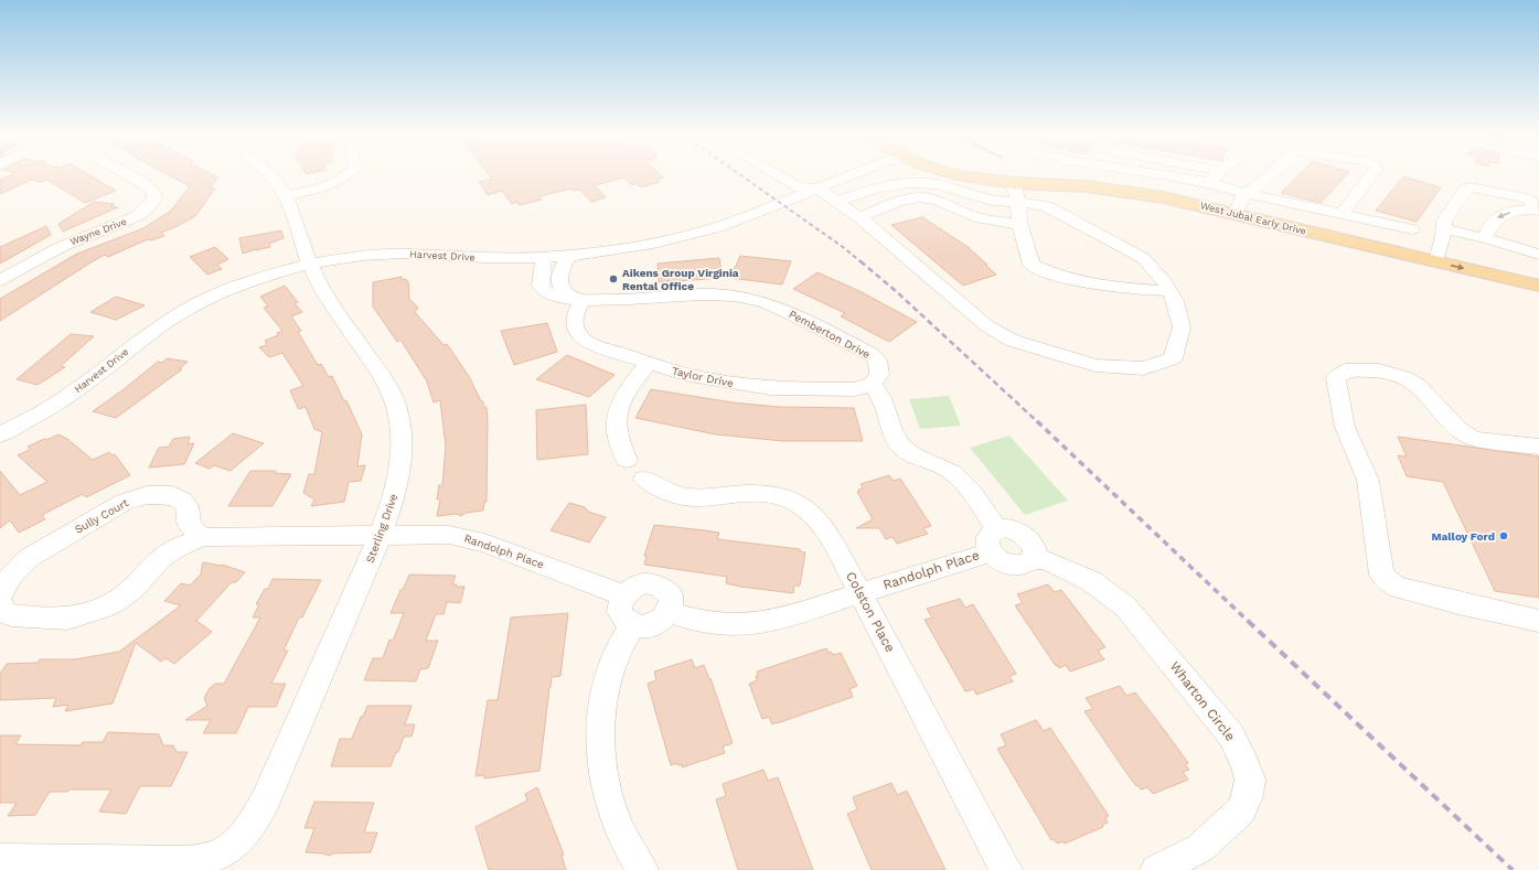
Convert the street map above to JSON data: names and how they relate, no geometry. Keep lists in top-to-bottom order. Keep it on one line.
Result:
{"streets":{"main road":["West Jubal Early Drive"],"street":["Wayne Drive","Harvest Drive","Pemberton Drive","Taylor Drive","Sully Court","Sterling Drive","Randolph Place","Colston Place","Wharton Circle"]},"crossings":[["Harvest Drive","Pemberton Drive"],["Harvest Drive","Sterling Drive"],["Pemberton Drive","Taylor Drive"],["Sterling Drive","Randolph Place"],["Randolph Place","Colston Place"],["Randolph Place","Wharton Circle"]],"places":["Aikens Group Virginia Rental Office","Malloy Ford"]}
